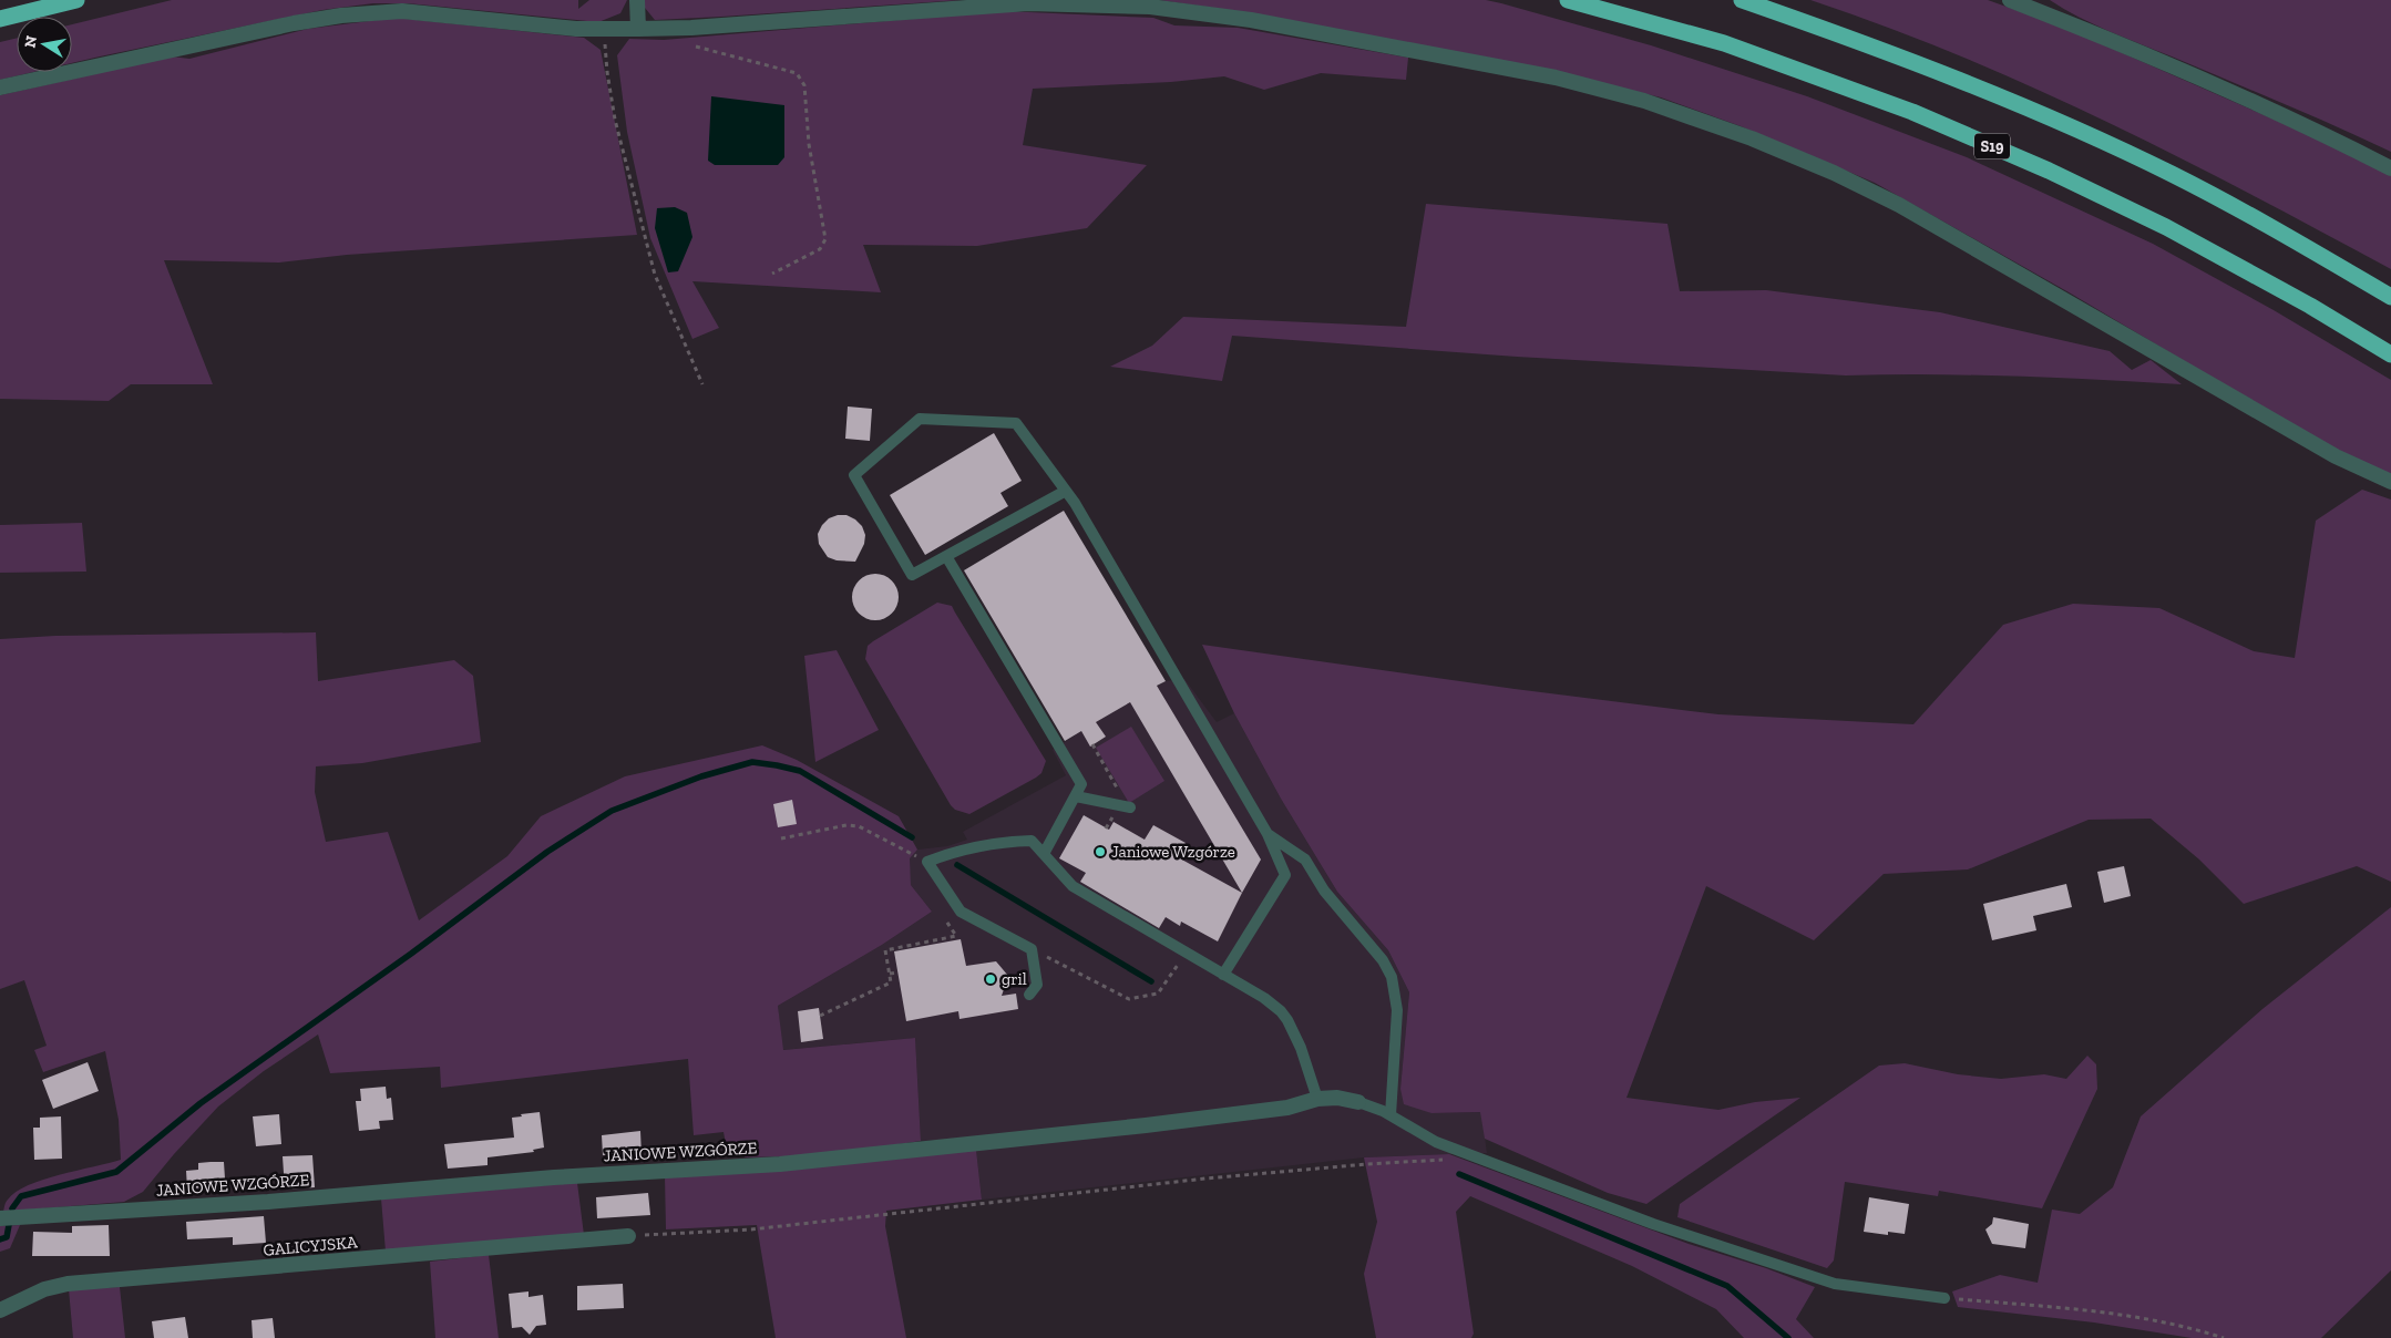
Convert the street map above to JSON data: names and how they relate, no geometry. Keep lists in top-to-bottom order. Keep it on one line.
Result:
{"streets":{"highway":["S19"],"street":["JANIOWE WZGÓRZE","GALICYJSKA"]},"places":["Janiowe Wzgórze","gril"],"north":"left"}
